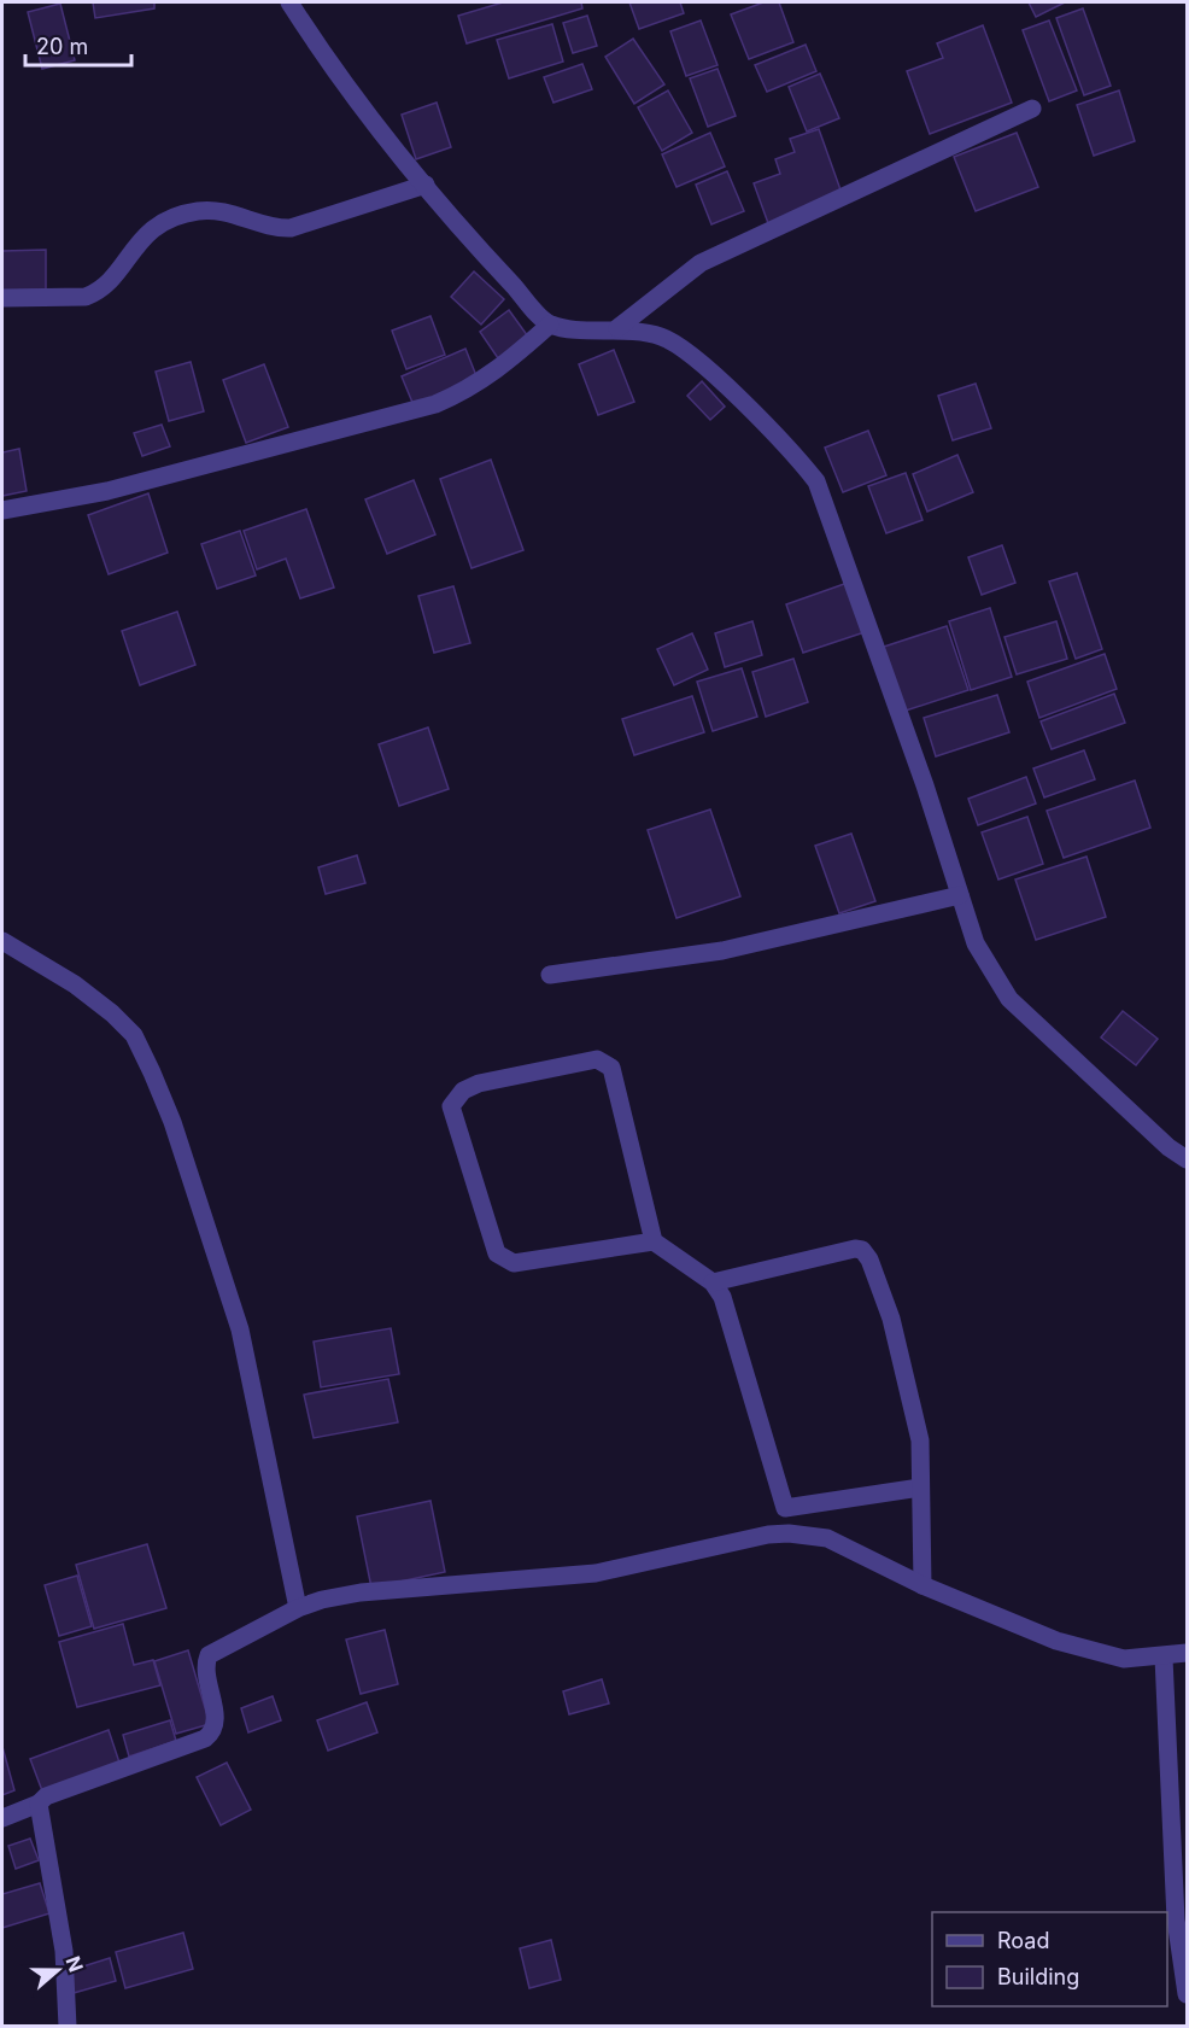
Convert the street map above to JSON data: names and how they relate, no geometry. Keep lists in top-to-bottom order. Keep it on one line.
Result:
{"legend":["Road","Building"],"scale_bar":"20 m","north":"right"}
